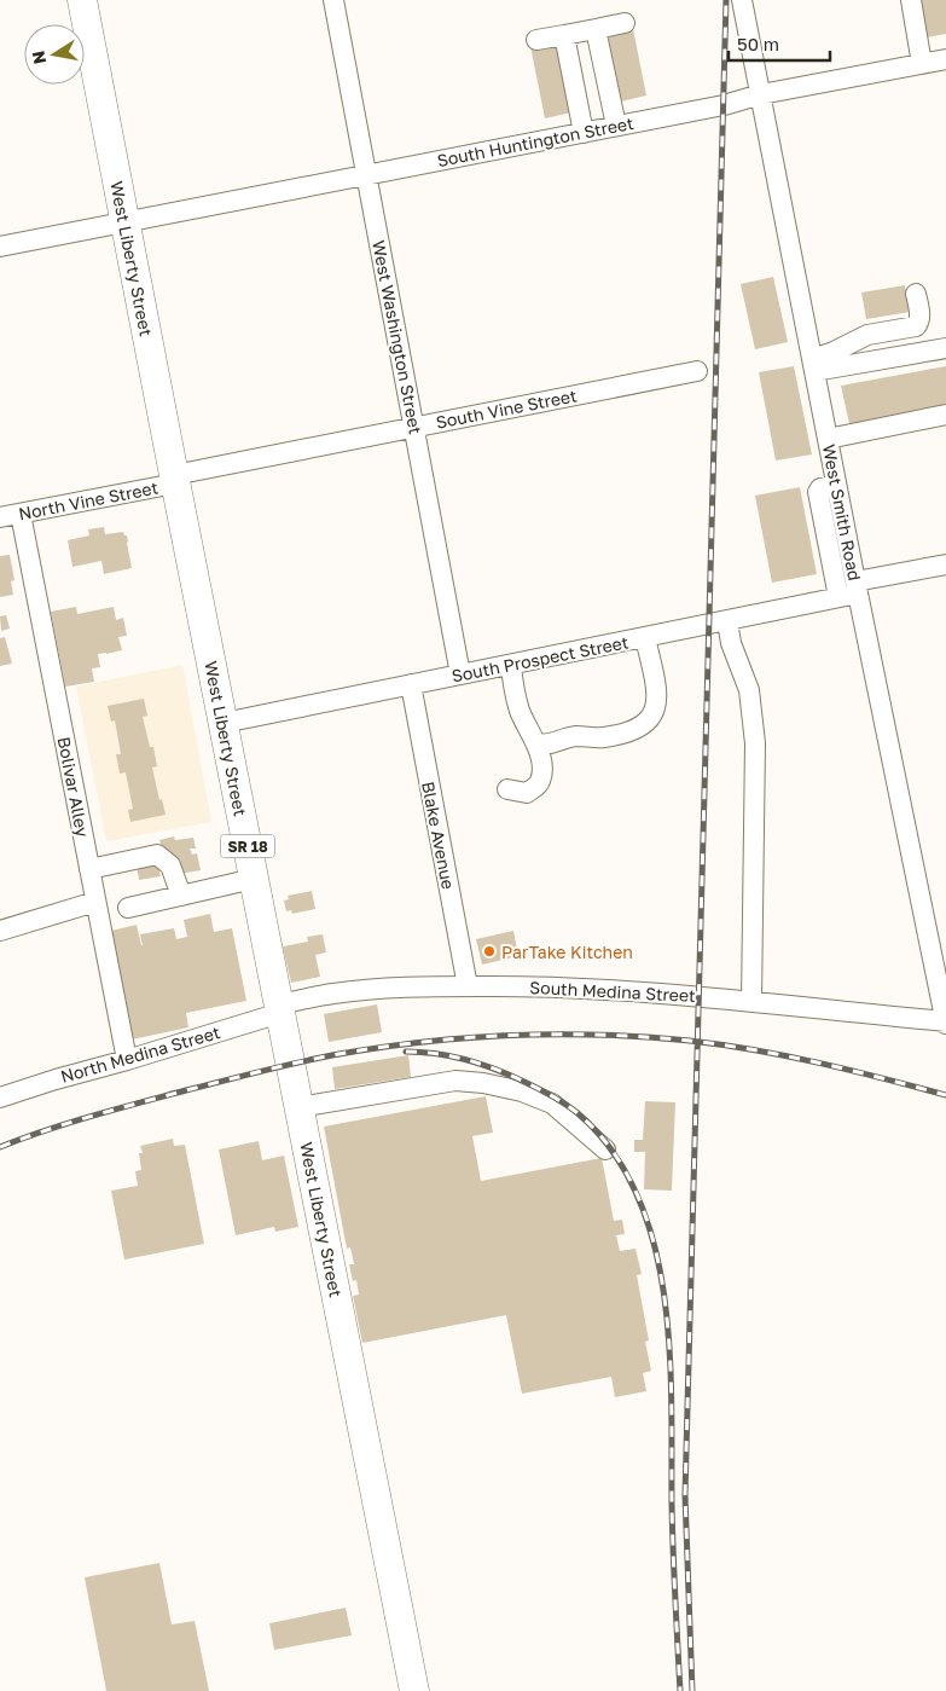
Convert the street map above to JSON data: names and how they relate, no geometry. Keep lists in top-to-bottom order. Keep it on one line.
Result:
{"streets":{"highway":["West Liberty Street","SR 18"],"street":["South Huntington Street","West Washington Street","South Vine Street","North Vine Street","West Smith Road","South Prospect Street","Bolivar Alley","Blake Avenue","South Medina Street","North Medina Street"]},"crossings":[["South Huntington Street","West Liberty Street"],["South Huntington Street","West Washington Street"],["South Huntington Street","West Smith Road"],["West Liberty Street","South Vine Street"],["West Liberty Street","North Vine Street"],["West Liberty Street","South Prospect Street"],["West Liberty Street","South Medina Street"],["West Liberty Street","North Medina Street"],["West Washington Street","South Vine Street"],["West Washington Street","South Prospect Street"],["South Vine Street","North Vine Street"],["North Vine Street","Bolivar Alley"],["West Smith Road","South Prospect Street"],["West Smith Road","South Medina Street"],["South Prospect Street","Blake Avenue"],["Bolivar Alley","North Medina Street"],["Blake Avenue","South Medina Street"],["South Medina Street","North Medina Street"]],"places":["ParTake Kitchen"],"scale_bar":"50 m","north":"left"}
